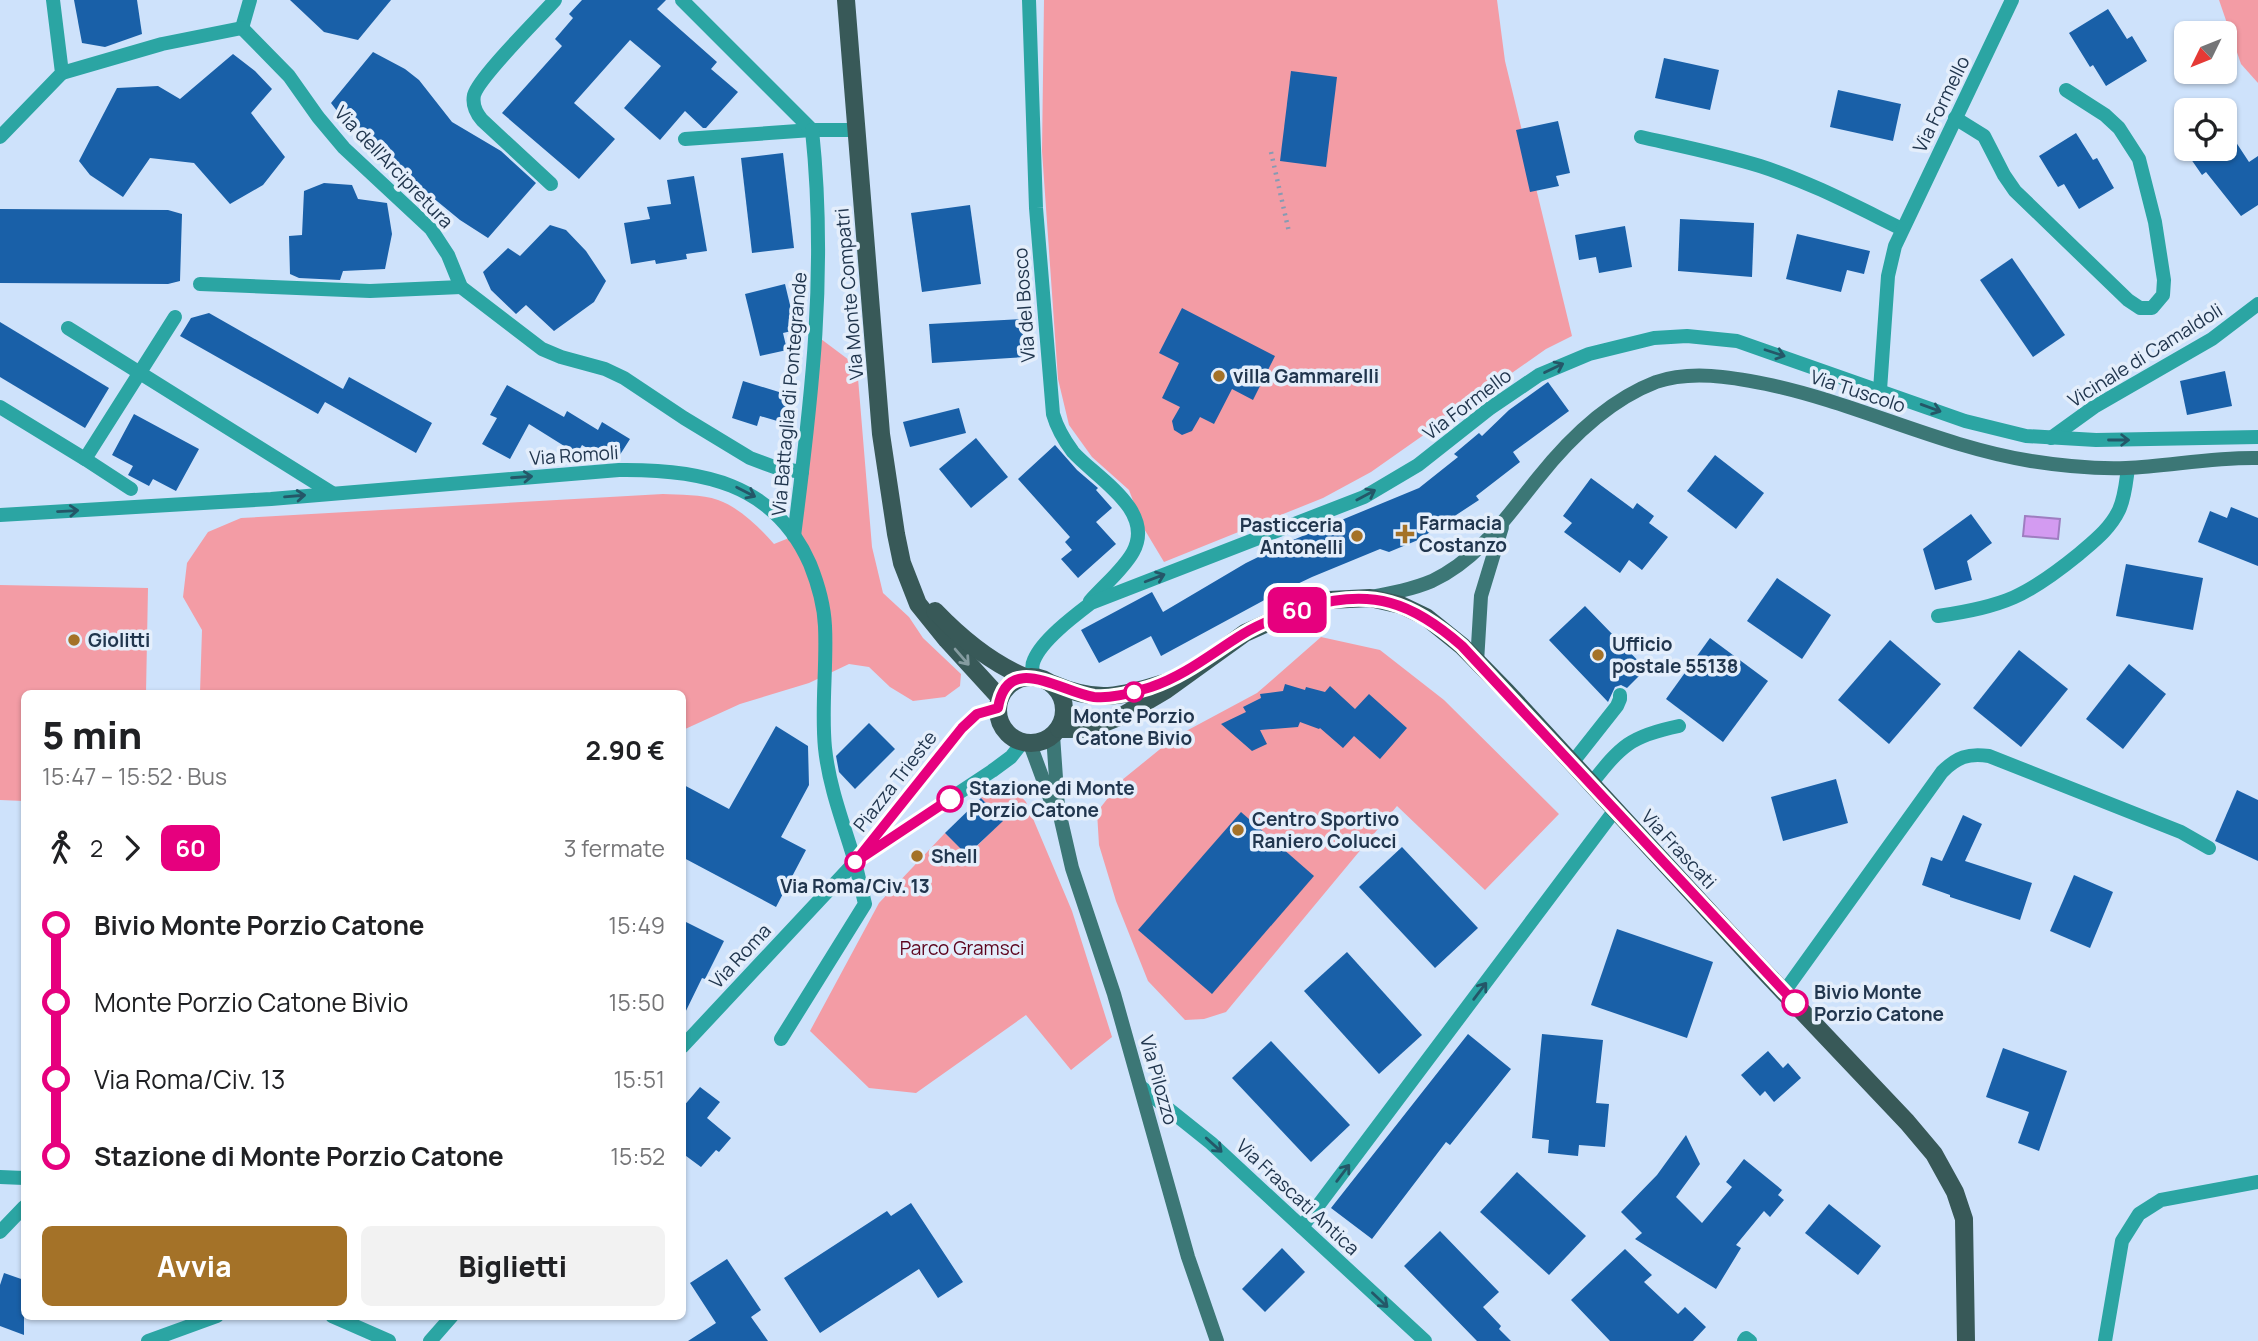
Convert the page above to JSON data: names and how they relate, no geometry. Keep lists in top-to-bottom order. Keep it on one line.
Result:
{"streets":{"main road":["Via Monte Compatri","Via Frascati"],"street":["Via Formello","Via dell'Arcipretura","Via del Bosco","Vicinale di Camaldoli","Via Tuscolo","Via Battaglia di Pontegrande","Via Romoli","Piazza Trieste","Via Roma","Via Pilozzo","Via Frascati Antica"]},"crossings":[["Via Formello","Via del Bosco"],["Via Formello","Vicinale di Camaldoli"],["Via Monte Compatri","Via del Bosco"],["Via Monte Compatri","Piazza Trieste"],["Via Monte Compatri","Via Frascati"],["Via Monte Compatri","Via Pilozzo"],["Via del Bosco","Piazza Trieste"],["Via del Bosco","Via Frascati"],["Via del Bosco","Via Pilozzo"],["Via Battaglia di Pontegrande","Via Romoli"],["Via Romoli","Piazza Trieste"],["Via Romoli","Via Roma"],["Piazza Trieste","Via Frascati"],["Piazza Trieste","Via Roma"],["Piazza Trieste","Via Pilozzo"],["Via Frascati","Via Pilozzo"],["Via Pilozzo","Via Frascati Antica"]],"one_way":["Via Formello","Via Romoli","Via Frascati Antica"],"parks":["Parco Gramsci"],"places":{"other":["villa Gammarelli","Pasticceria Antonelli","Giolitti","Ufficio postale 55138","Monte Porzio Catone Bivio","Stazione di Monte Porzio Catone","Centro Sportivo Raniero Colucci","Shell","Via Roma/Civ. 13","Bivio Monte Porzio Catone"],"health":["Farmacia Costanzo"]},"lines":["bus line 60"],"north":"bottom left","page":{"on_map":"60","heading":["5 min","15:47 – 15:52 · Bus","2.90 €"],"legs":["2","60","3 fermate"],"list":[{"name":"Bivio Monte Porzio Catone","value":"15:49"},{"name":"Monte Porzio Catone Bivio","value":"15:50"},{"name":"Via Roma/Civ. 13","value":"15:51"},{"name":"Stazione di Monte Porzio Catone","value":"15:52"}],"buttons":["Avvia","Biglietti"]}}
